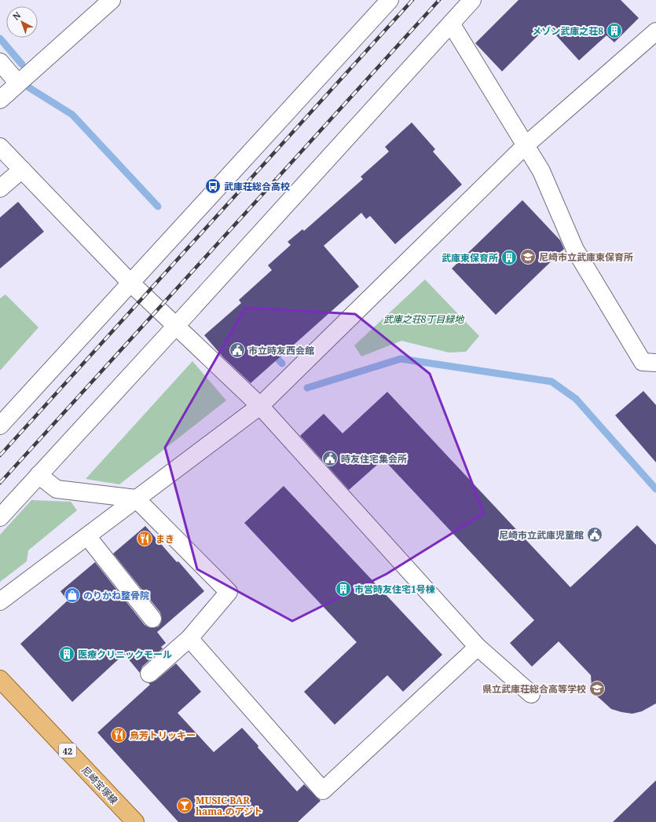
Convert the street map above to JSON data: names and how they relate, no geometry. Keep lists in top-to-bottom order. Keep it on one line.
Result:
{"streets":{"main road":["42","尼崎宝塚線"]},"parks":["武庫之荘8丁目緑地"],"places":{"building":["メゾン武庫之荘8","武庫東保育所","市営時友住宅1号棟","医療クリニックモール"],"bus stop":["武庫荘総合高校"],"school or university":["尼崎市立武庫東保育所","県立武庫荘総合高等学校"],"public building":["市立時友西会館","時友住宅集会所","尼崎市立武庫児童館"],"restaurant":["まき","鳥芳トリッキー"],"shop":["のりかね整骨院"],"bar":["MUSIC BAR hama.のアジト"]},"north":"top left"}
